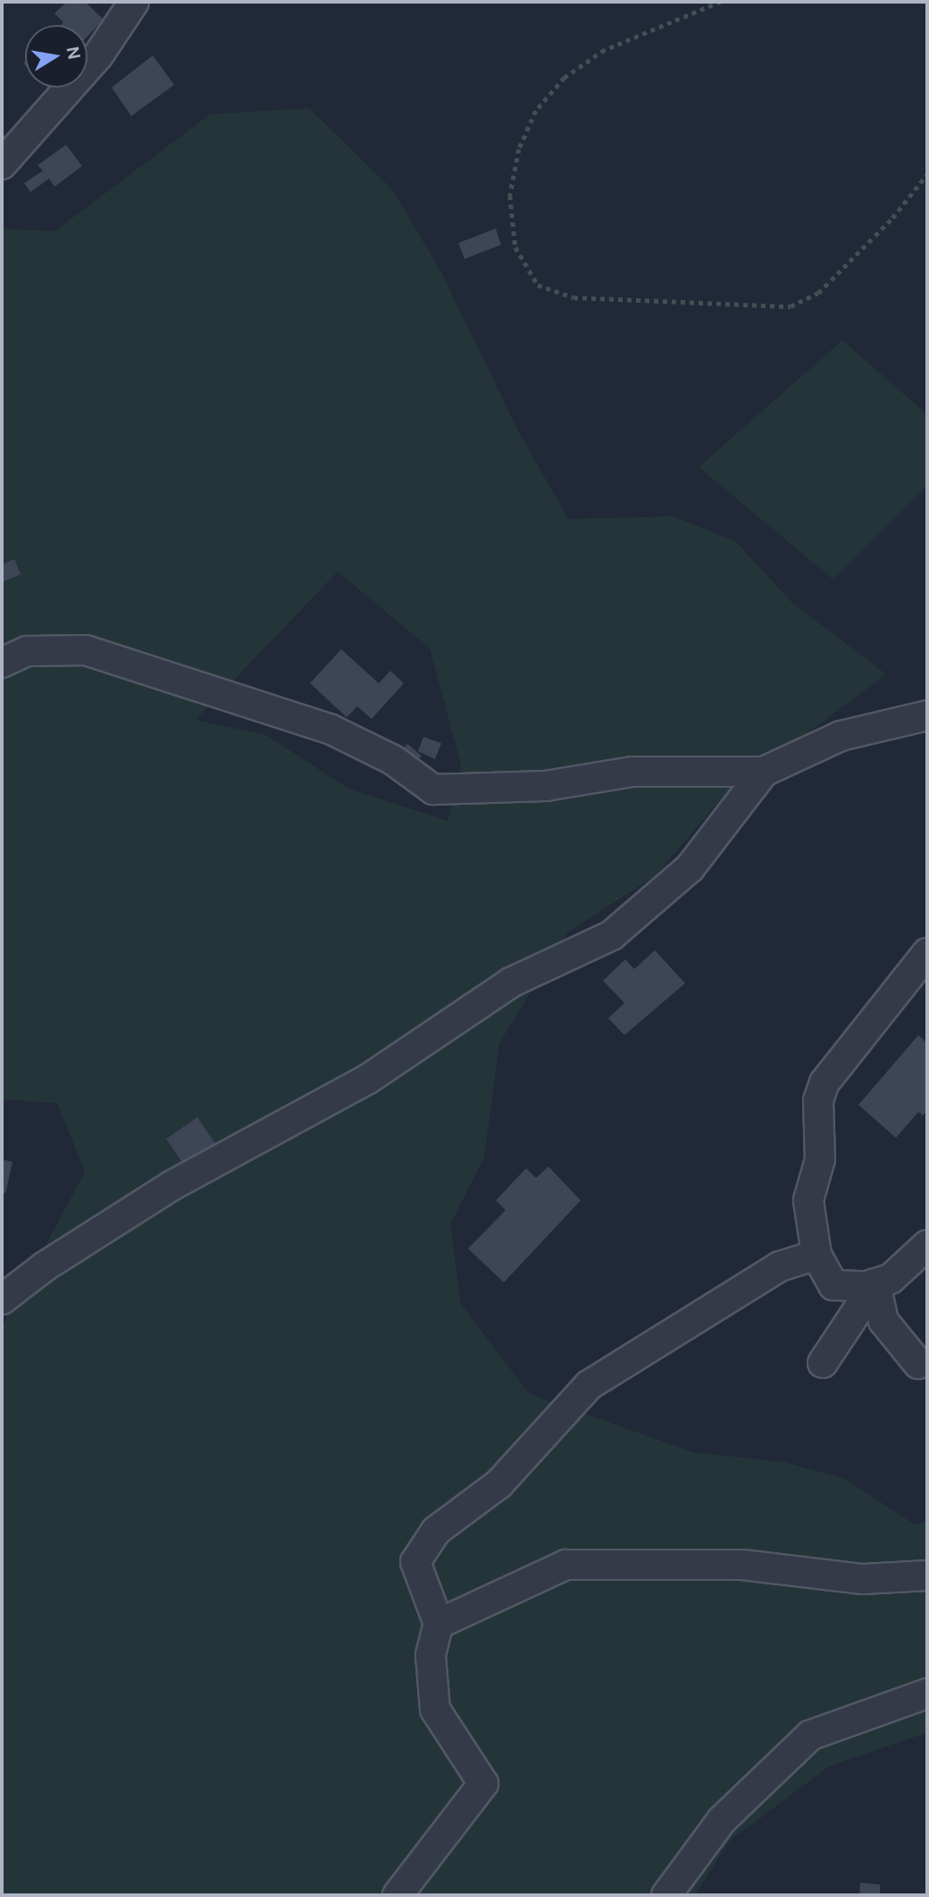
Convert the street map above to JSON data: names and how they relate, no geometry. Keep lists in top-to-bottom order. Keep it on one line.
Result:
{"north":"right"}
